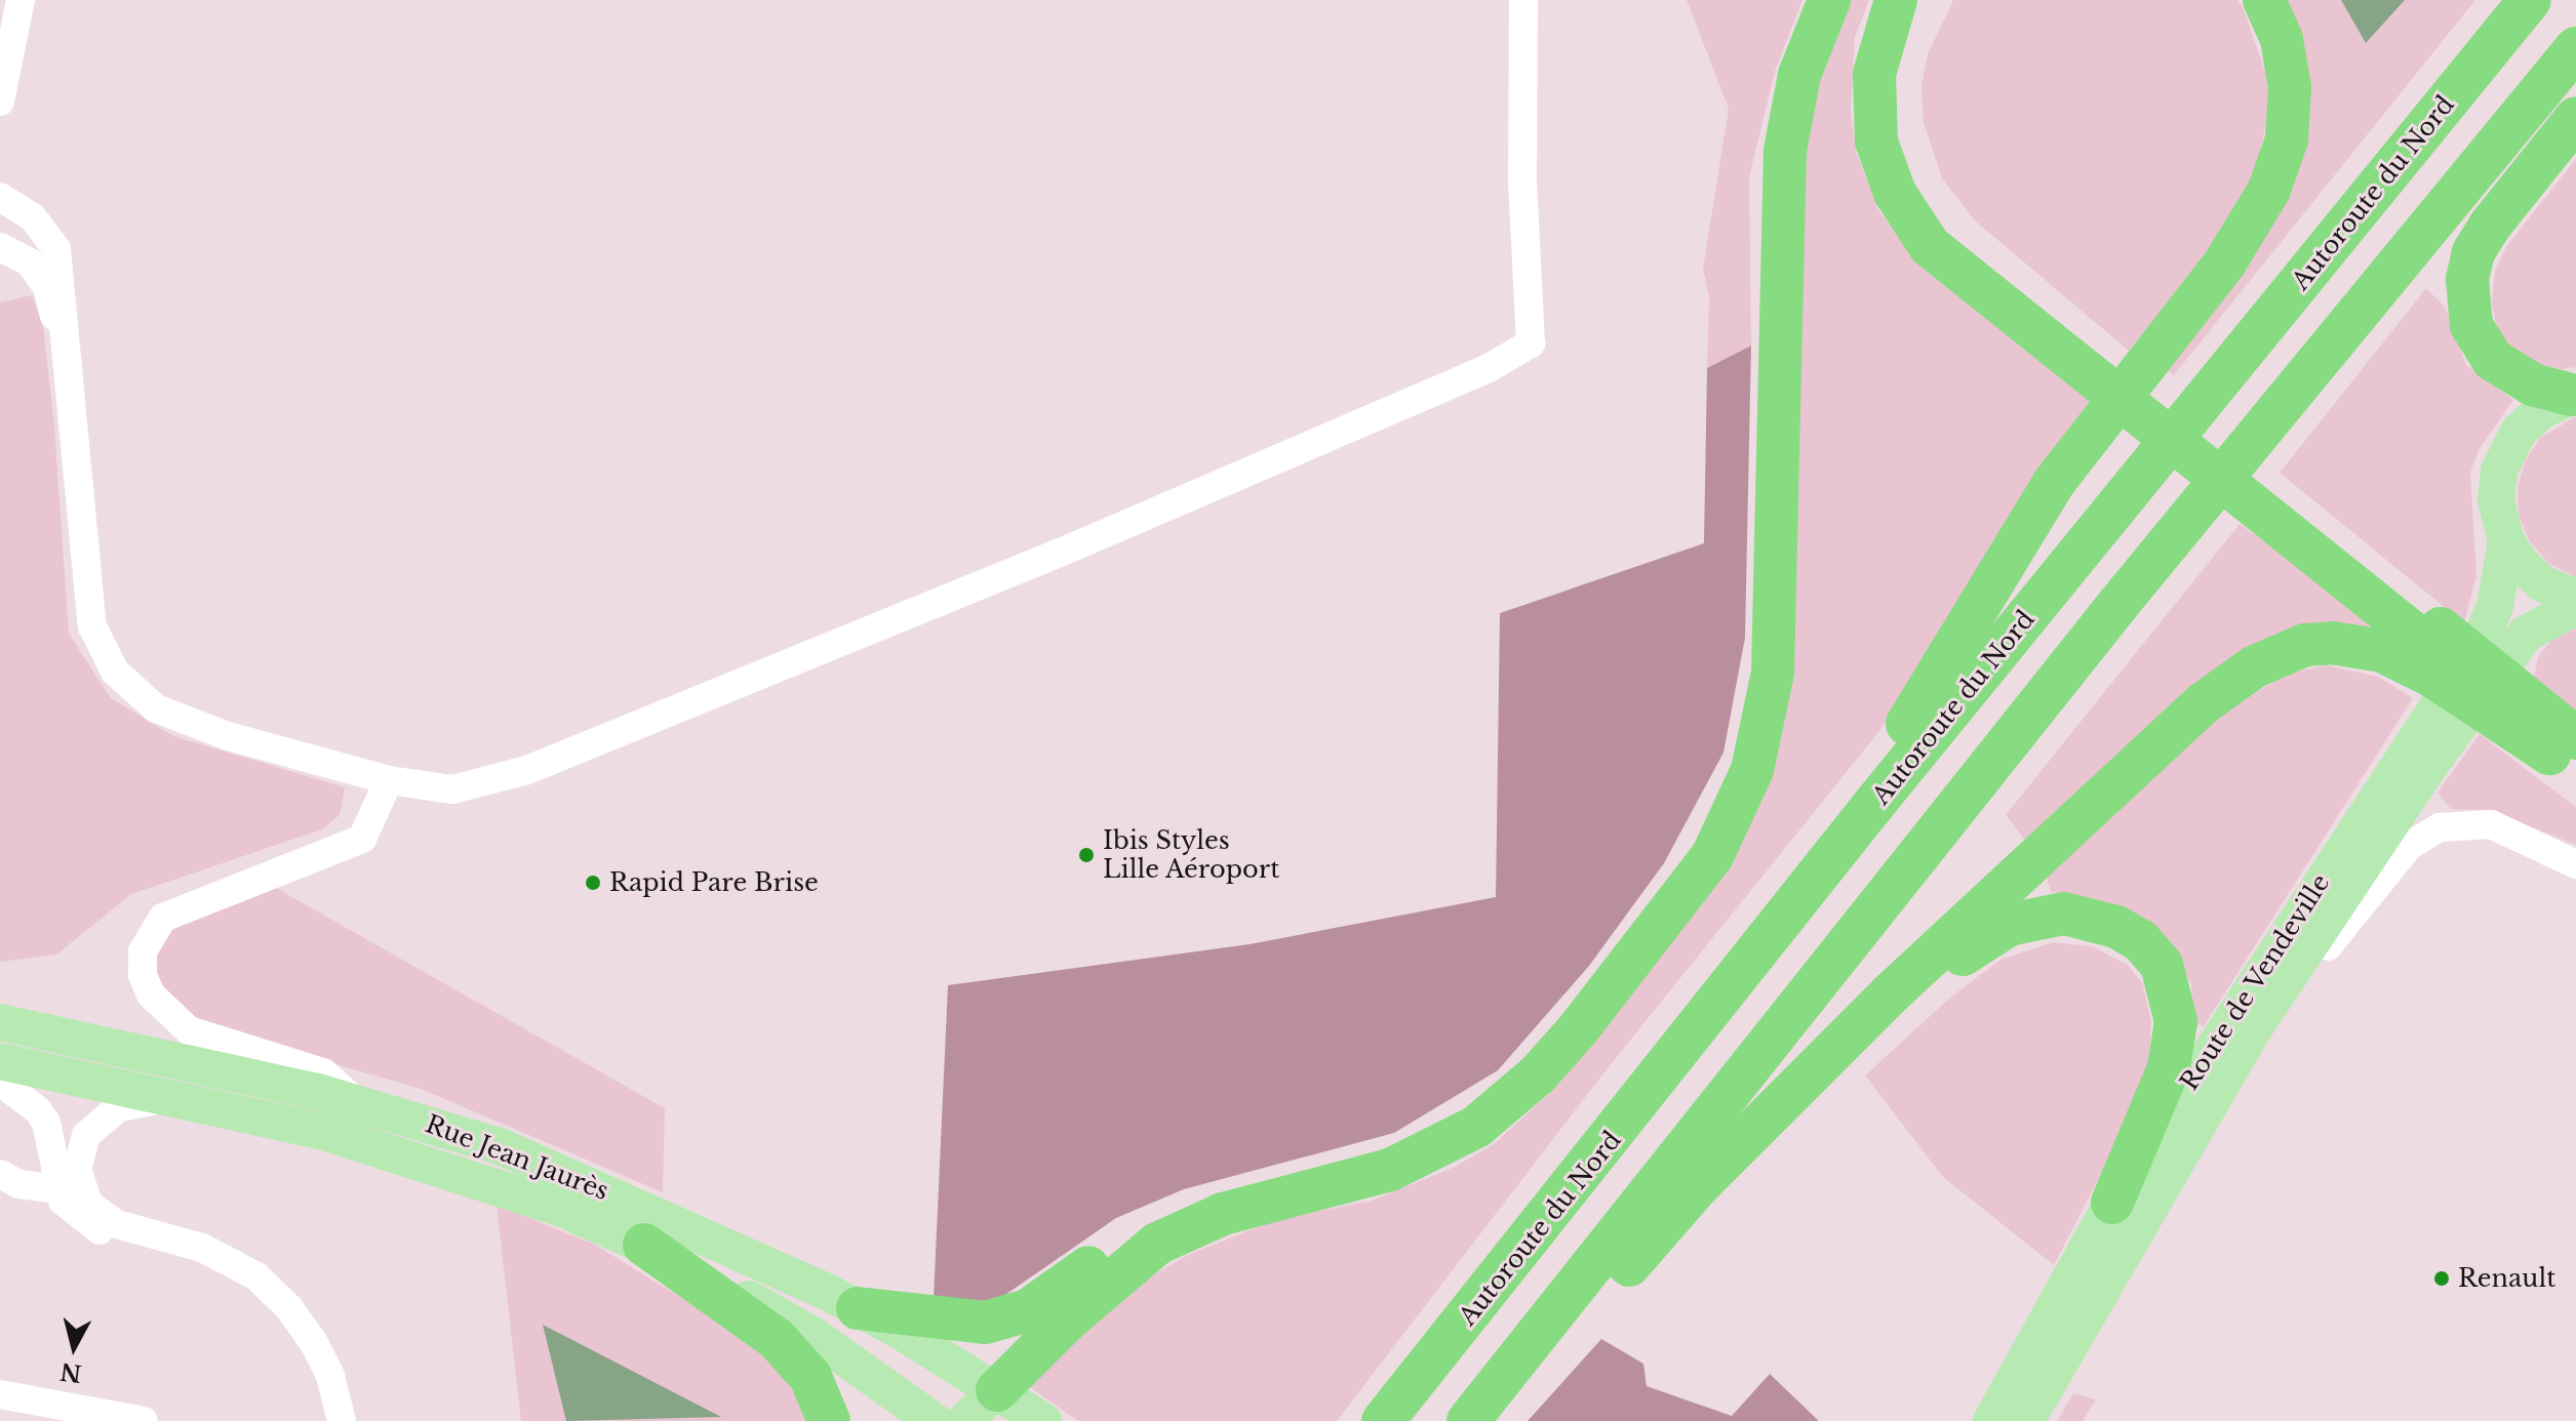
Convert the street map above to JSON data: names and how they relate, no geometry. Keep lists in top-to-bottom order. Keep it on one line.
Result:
{"streets":{"highway":["Autoroute du Nord"],"main road":["Route de Vendeville","Rue Jean Jaurès"]},"places":["Ibis Styles Lille Aéroport","Rapid Pare Brise","Renault"],"north":"bottom"}
